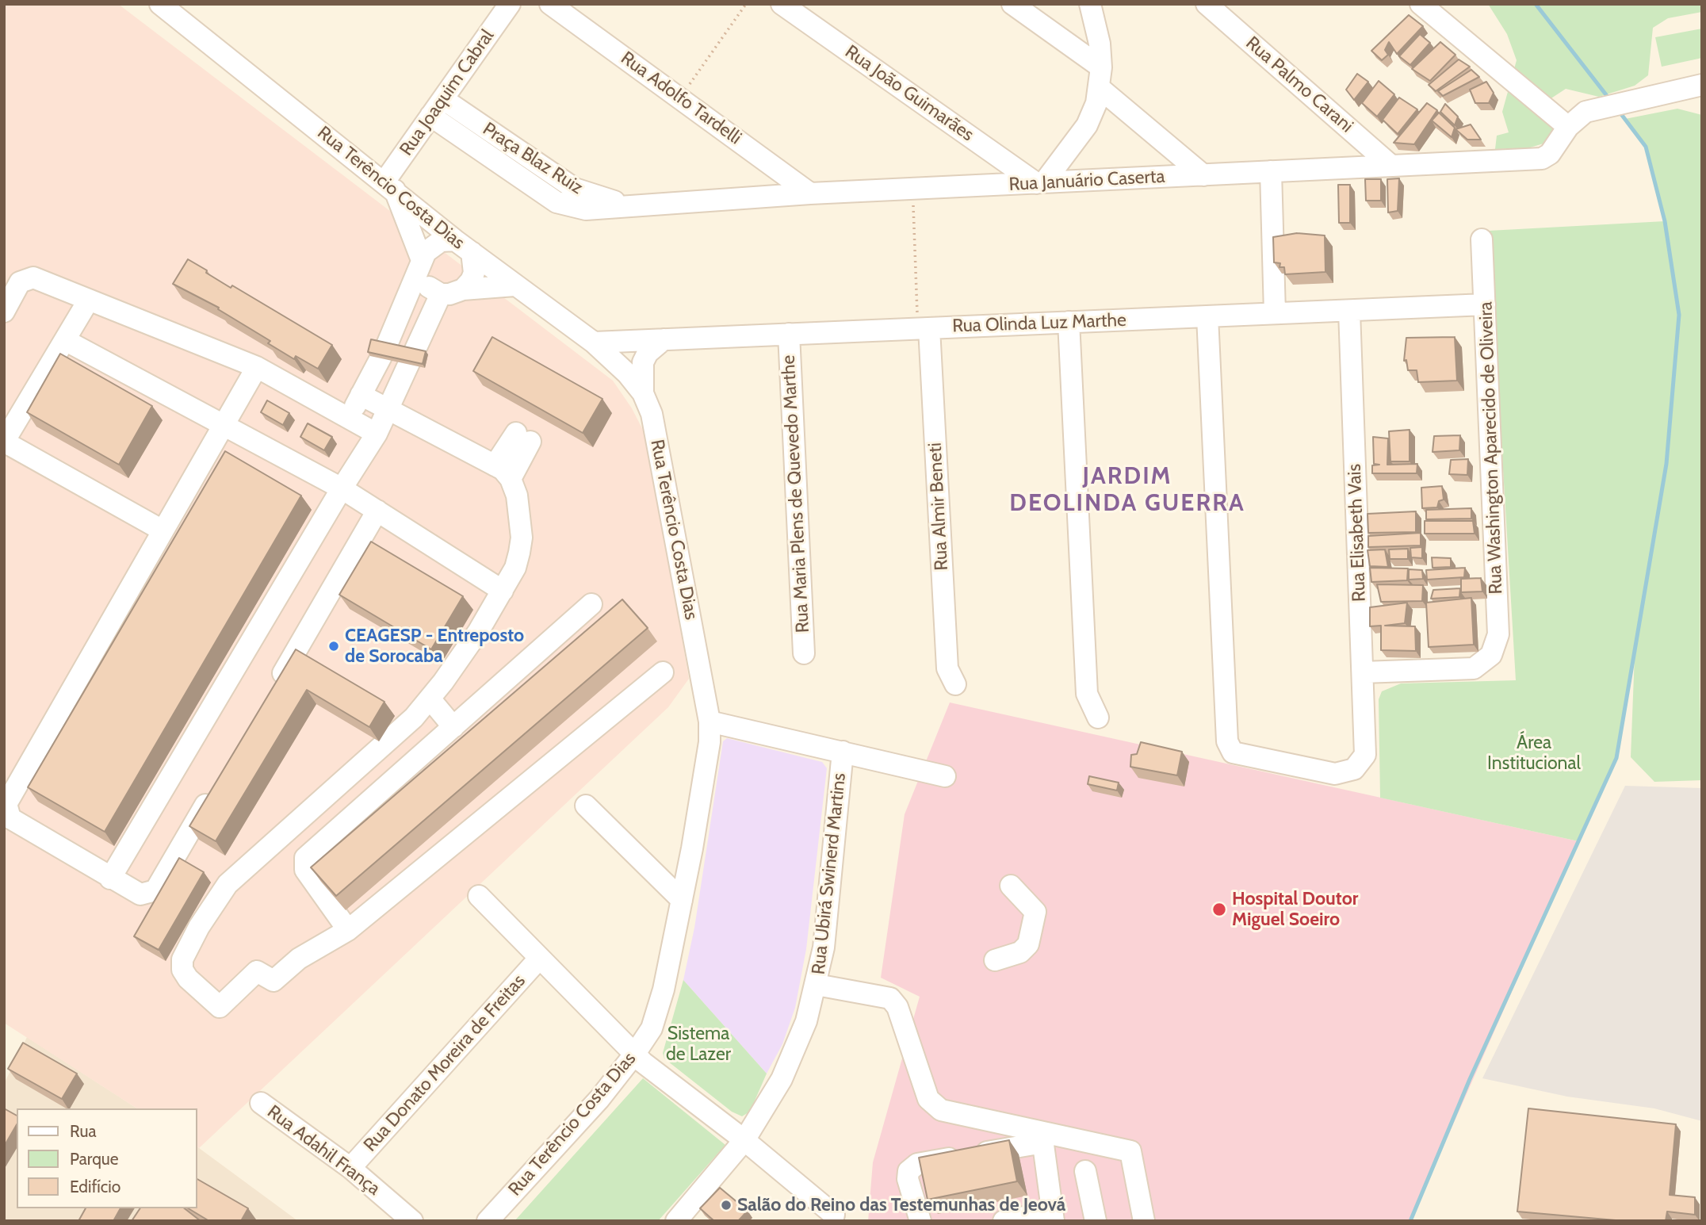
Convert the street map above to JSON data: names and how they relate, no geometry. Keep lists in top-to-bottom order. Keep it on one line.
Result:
{"streets":{"street":["Rua Palmo Carani","Rua Joaquim Cabral","Rua João Guimarães","Rua Adolfo Tardelli","Praça Blaz Ruiz","Rua Januário Caserta","Rua Terêncio Costa Dias","Rua Olinda Luz Marthe","Rua Washington Aparecido de Oliveira","Rua Maria Plens de Quevedo Marthe","Rua Almir Beneti","Rua Elisabeth Vais","Rua Ubirá Swinerd Martins","Rua Donato Moreira de Freitas","Rua Adahil França"]},"crossings":[["Rua Palmo Carani","Rua Januário Caserta"],["Rua Joaquim Cabral","Praça Blaz Ruiz"],["Rua Joaquim Cabral","Rua Terêncio Costa Dias"],["Rua João Guimarães","Rua Januário Caserta"],["Rua Adolfo Tardelli","Rua Januário Caserta"],["Praça Blaz Ruiz","Rua Januário Caserta"],["Rua Terêncio Costa Dias","Rua Olinda Luz Marthe"],["Rua Olinda Luz Marthe","Rua Washington Aparecido de Oliveira"],["Rua Olinda Luz Marthe","Rua Maria Plens de Quevedo Marthe"],["Rua Olinda Luz Marthe","Rua Almir Beneti"],["Rua Olinda Luz Marthe","Rua Elisabeth Vais"],["Rua Washington Aparecido de Oliveira","Rua Elisabeth Vais"],["Rua Donato Moreira de Freitas","Rua Adahil França"]],"districts":["JARDIM DEOLINDA GUERRA"],"parks":["Área Institucional","Sistema de Lazer"],"places":["CEAGESP - Entreposto de Sorocaba","Hospital Doutor Miguel Soeiro","Salão do Reino das Testemunhas de Jeová"],"legend":["Rua","Parque","Edifício"]}
